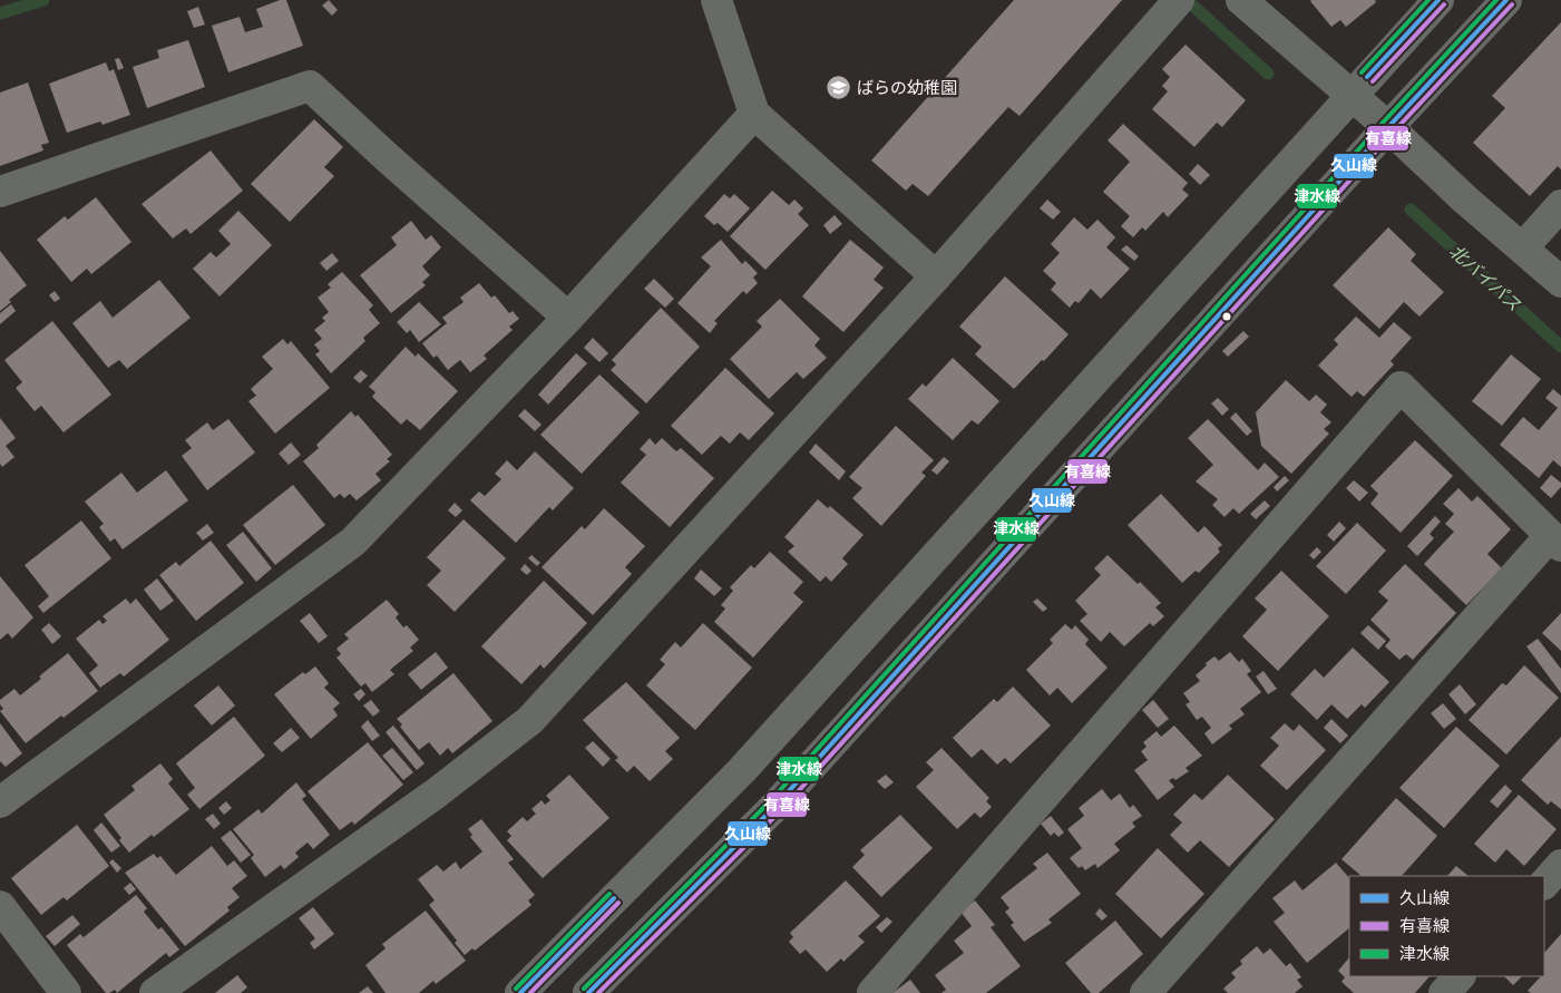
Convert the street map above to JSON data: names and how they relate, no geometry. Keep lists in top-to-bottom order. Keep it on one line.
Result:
{"water":["北バイパス"],"places":{"school or university":["ばらの幼稚園"]},"lines":["transit line 久山線","transit line 津水線","transit line 有喜線"],"legend":["久山線","有喜線","津水線"]}
